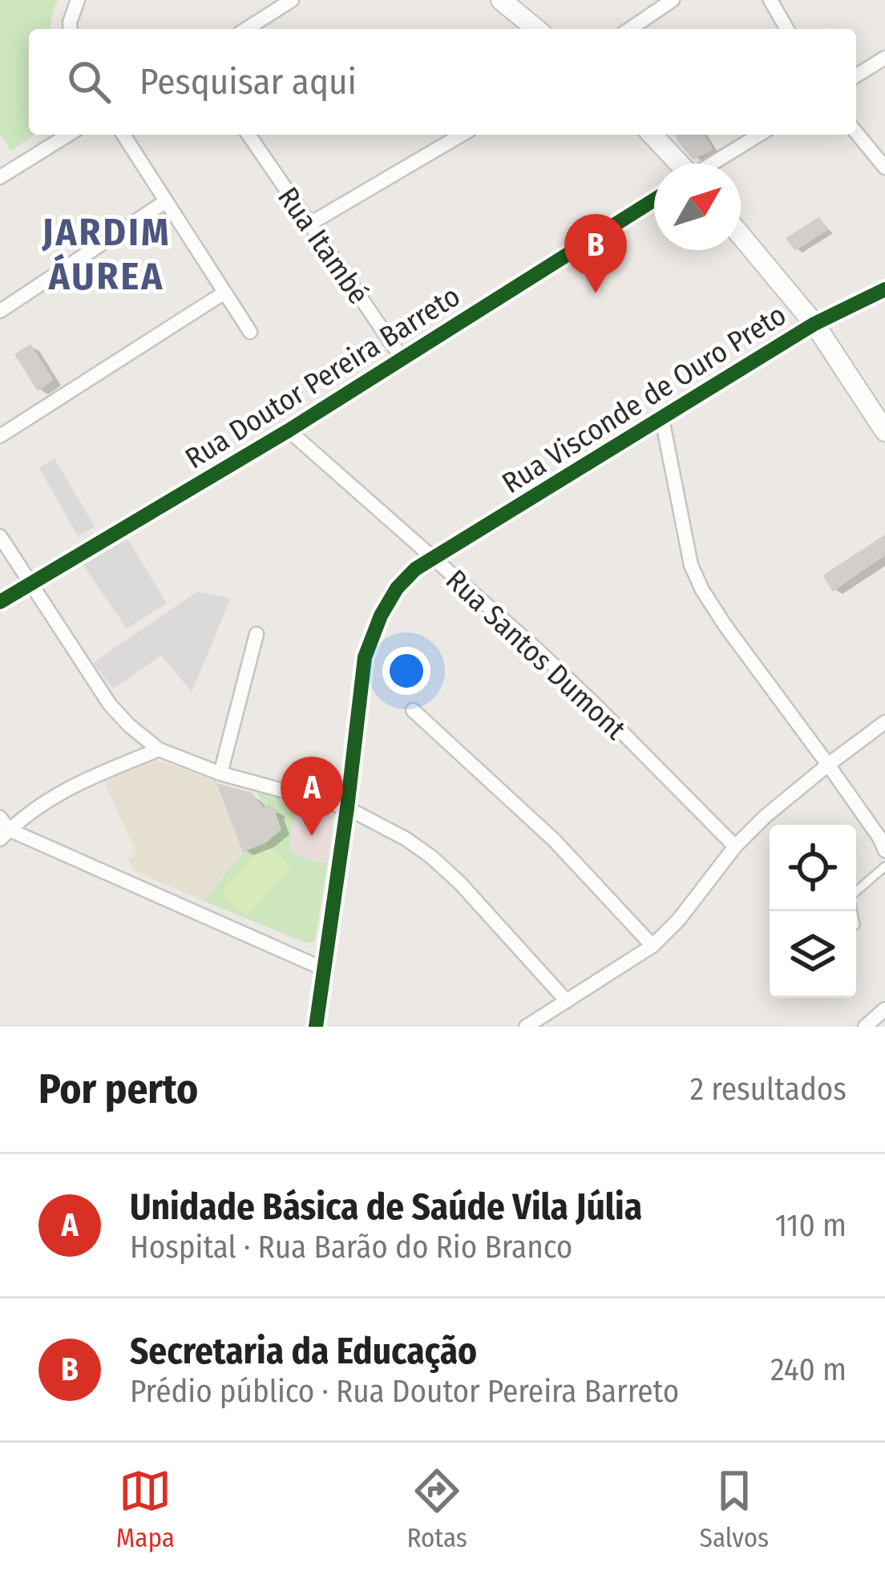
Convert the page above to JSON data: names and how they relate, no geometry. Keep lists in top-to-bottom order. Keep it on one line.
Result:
{"streets":{"street":["Rua Itambé","Rua Doutor Pereira Barreto","Rua Visconde de Ouro Preto","Rua Santos Dumont"]},"crossings":[["Rua Itambé","Rua Doutor Pereira Barreto"],["Rua Doutor Pereira Barreto","Rua Santos Dumont"],["Rua Visconde de Ouro Preto","Rua Santos Dumont"]],"districts":["JARDIM ÁUREA"],"north":"top right","page":{"search":"Pesquisar aqui","pins":["B","A"],"heading":["Por perto","2 resultados"],"list":[{"mark":"A","name":"Unidade Básica de Saúde Vila Júlia","note":"Hospital · Rua Barão do Rio Branco","value":"110 m"},{"mark":"B","name":"Secretaria da Educação","note":"Prédio público · Rua Doutor Pereira Barreto","value":"240 m"}],"nav":["Mapa","Rotas","Salvos"]}}
